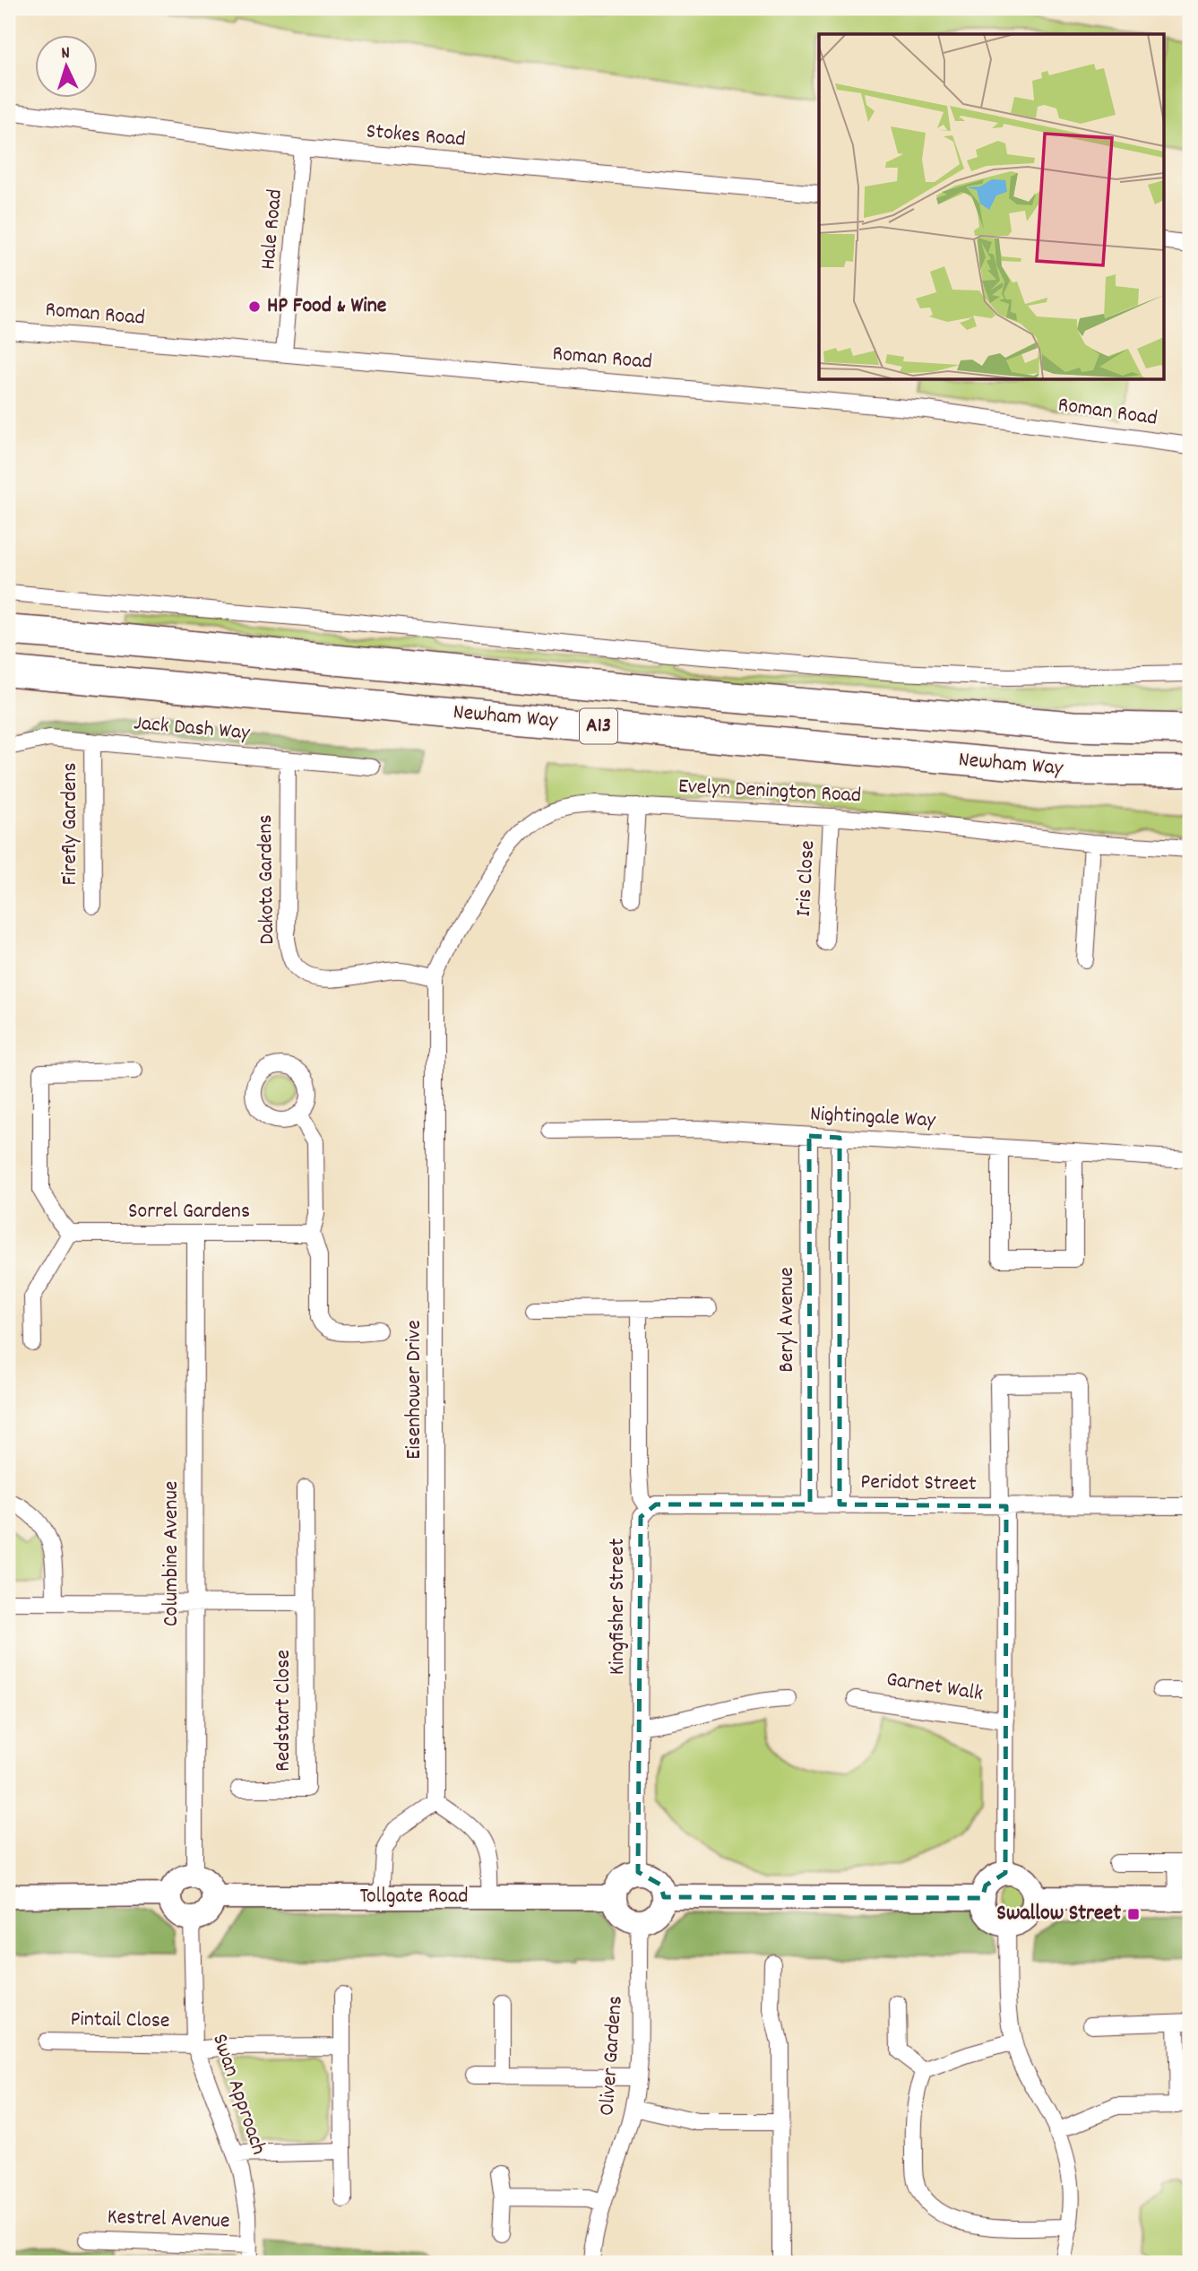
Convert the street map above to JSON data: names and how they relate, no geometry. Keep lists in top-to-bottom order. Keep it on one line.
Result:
{"streets":{"highway":["Newham Way","A13"],"street":["Stokes Road","Hale Road","Roman Road","Jack Dash Way","Evelyn Denington Road","Firefly Gardens","Iris Close","Dakota Gardens","Nightingale Way","Sorrel Gardens","Beryl Avenue","Eisenhower Drive","Peridot Street","Columbine Avenue","Kingfisher Street","Garnet Walk","Redstart Close","Tollgate Road","Pintail Close","Oliver Gardens","Swan Approach","Kestrel Avenue"]},"crossings":[["Stokes Road","Hale Road"],["Hale Road","Roman Road"],["Jack Dash Way","Firefly Gardens"],["Jack Dash Way","Dakota Gardens"],["Evelyn Denington Road","Iris Close"],["Evelyn Denington Road","Dakota Gardens"],["Evelyn Denington Road","Eisenhower Drive"],["Dakota Gardens","Eisenhower Drive"],["Nightingale Way","Beryl Avenue"],["Sorrel Gardens","Columbine Avenue"],["Beryl Avenue","Peridot Street"],["Peridot Street","Kingfisher Street"],["Columbine Avenue","Tollgate Road"],["Columbine Avenue","Swan Approach"],["Kingfisher Street","Tollgate Road"],["Kingfisher Street","Oliver Gardens"],["Tollgate Road","Oliver Gardens"],["Tollgate Road","Swan Approach"],["Pintail Close","Swan Approach"],["Swan Approach","Kestrel Avenue"]],"places":{"other":["HP Food & Wine"],"transit":["Swallow Street"]},"north":"top"}
